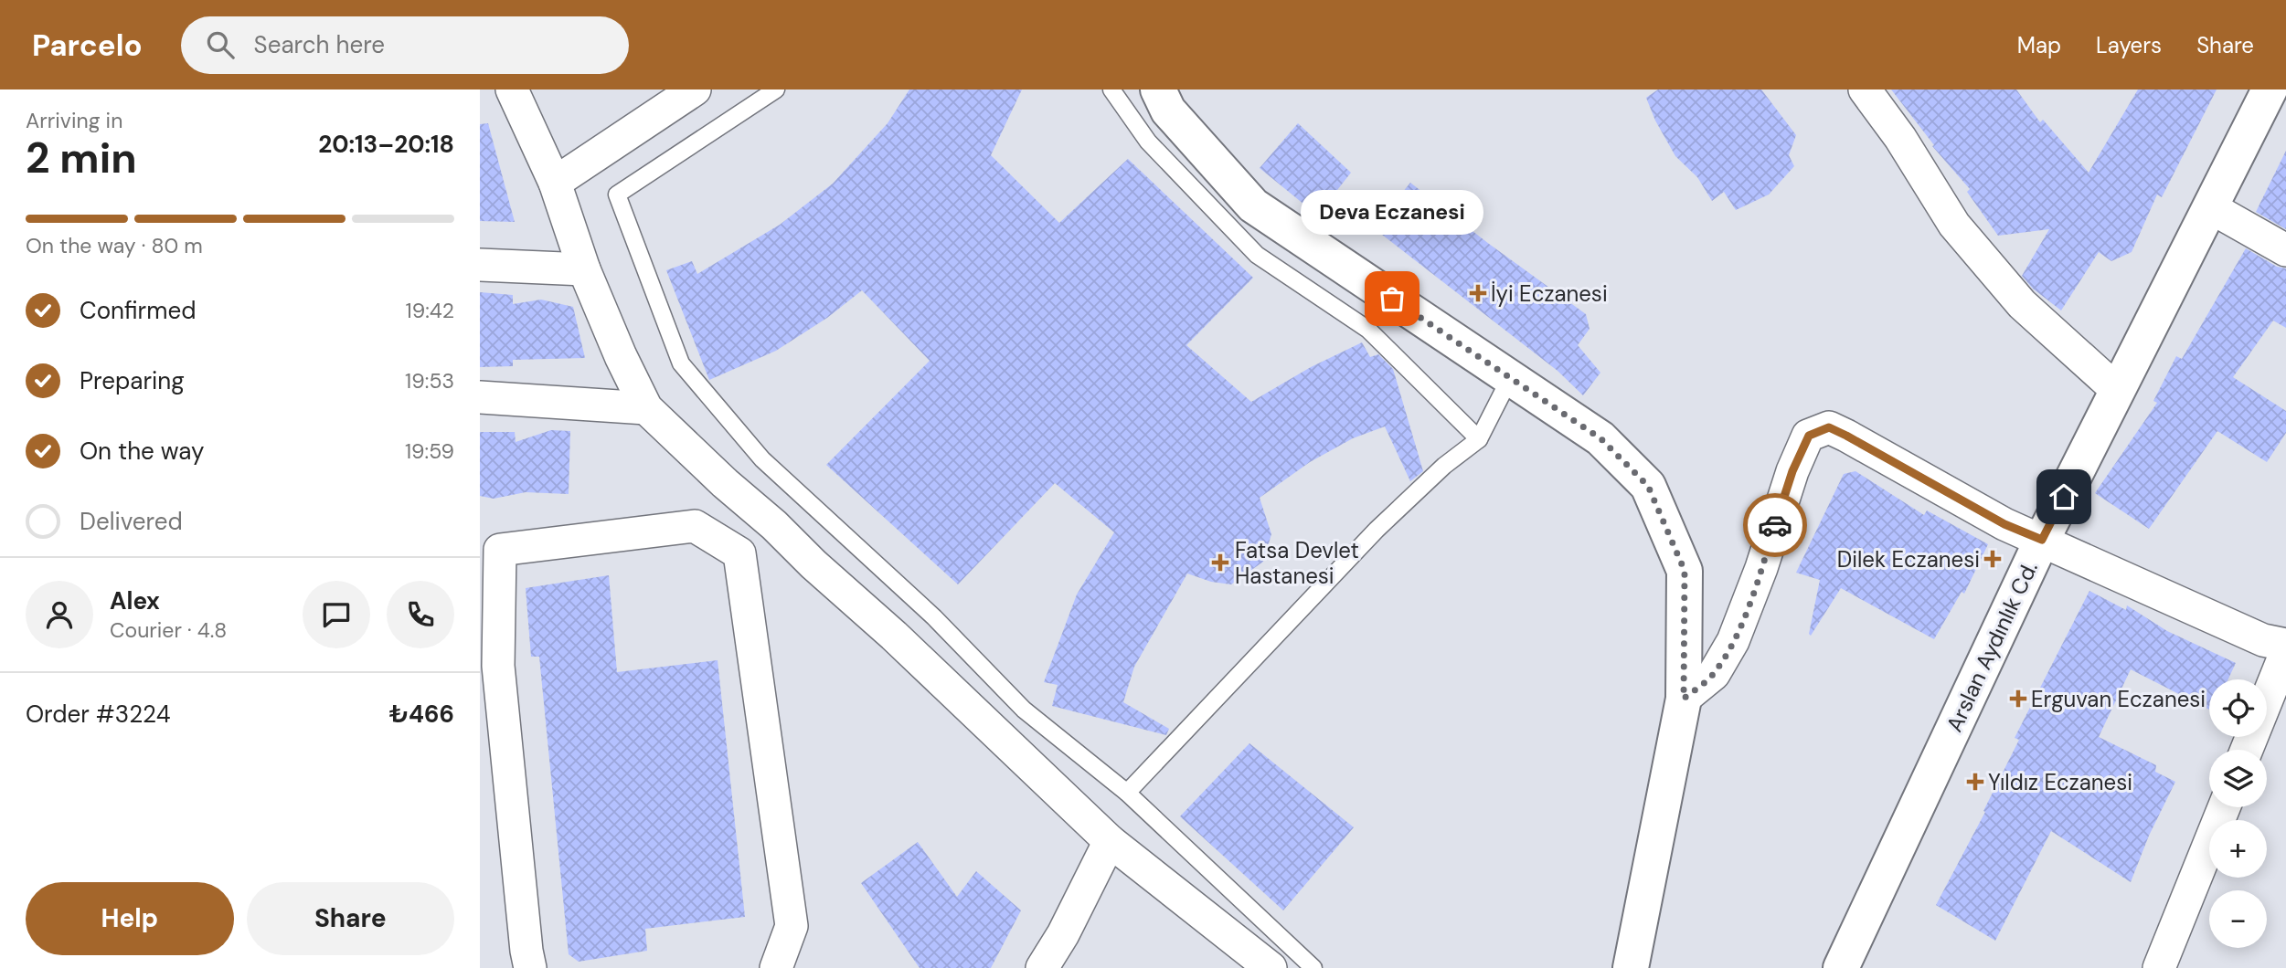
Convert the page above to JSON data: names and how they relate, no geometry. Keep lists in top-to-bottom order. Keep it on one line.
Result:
{"streets":{"street":["Arslan Aydınlık Cd."]},"places":{"health":["İyi Eczanesi","Dilek Eczanesi","Fatsa Devlet Hastanesi","Erguvan Eczanesi","Yıldız Eczanesi"],"other":["Deva Eczanesi"]},"page":{"header":"Parcelo","search":"Search here","nav":["Map","Layers","Share"],"heading":["2 min","Arriving in","20:13–20:18"],"panel":["Alex","Courier · 4.8","Order #3224","₺466"],"bubble":"Deva Eczanesi","bar":"On the way · 80 m","list":[["Confirmed","19:42"],["Preparing","19:53"],["On the way","19:59"],"Delivered"],"map_buttons":["+","−"],"buttons":["Help","Share"]}}
